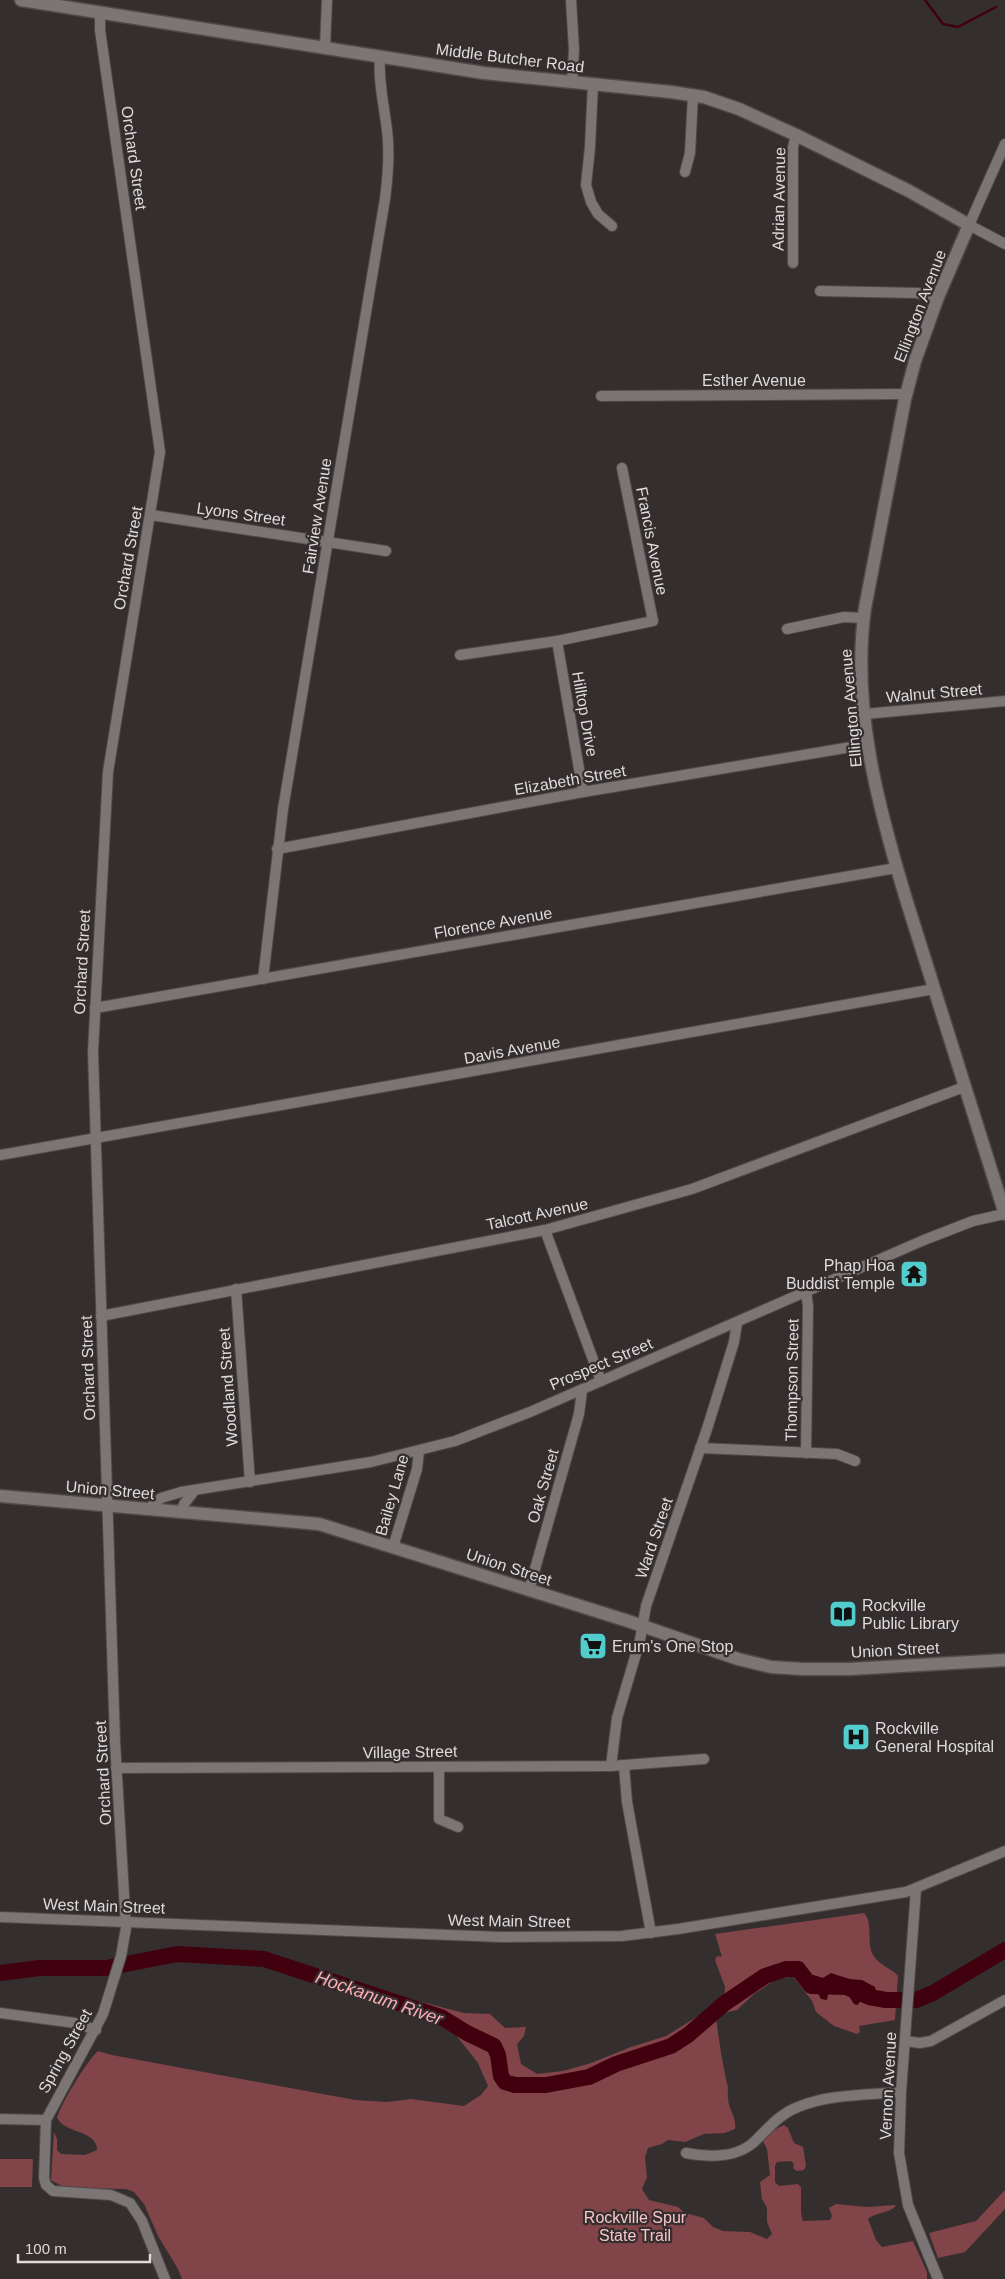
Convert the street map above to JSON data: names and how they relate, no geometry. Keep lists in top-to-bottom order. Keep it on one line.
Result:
{"streets":{"street":["Middle Butcher Road","Orchard Street","Adrian Avenue","Ellington Avenue","Esther Avenue","Lyons Street","Fairview Avenue","Francis Avenue","Walnut Street","Hilltop Drive","Elizabeth Street","Florence Avenue","Davis Avenue","Talcott Avenue","Prospect Street","Thompson Street","Woodland Street","Oak Street","Union Street","Bailey Lane","Ward Street","Village Street","West Main Street","Spring Street","Vernon Avenue"]},"crossings":[["Middle Butcher Road","Orchard Street"],["Middle Butcher Road","Adrian Avenue"],["Middle Butcher Road","Ellington Avenue"],["Middle Butcher Road","Fairview Avenue"],["Orchard Street","Lyons Street"],["Orchard Street","Florence Avenue"],["Orchard Street","Davis Avenue"],["Orchard Street","Talcott Avenue"],["Orchard Street","Union Street"],["Orchard Street","Village Street"],["Orchard Street","West Main Street"],["Orchard Street","Spring Street"],["Ellington Avenue","Esther Avenue"],["Ellington Avenue","Walnut Street"],["Ellington Avenue","Elizabeth Street"],["Ellington Avenue","Florence Avenue"],["Ellington Avenue","Davis Avenue"],["Ellington Avenue","Talcott Avenue"],["Ellington Avenue","Prospect Street"],["Lyons Street","Fairview Avenue"],["Fairview Avenue","Elizabeth Street"],["Fairview Avenue","Florence Avenue"],["Francis Avenue","Hilltop Drive"],["Hilltop Drive","Elizabeth Street"],["Talcott Avenue","Woodland Street"],["Prospect Street","Thompson Street"],["Prospect Street","Woodland Street"],["Prospect Street","Oak Street"],["Prospect Street","Union Street"],["Prospect Street","Bailey Lane"],["Prospect Street","Ward Street"],["Thompson Street","Ward Street"],["Oak Street","Union Street"],["Union Street","Bailey Lane"],["Union Street","Ward Street"],["Ward Street","Village Street"],["West Main Street","Spring Street"],["West Main Street","Vernon Avenue"]],"water":["Hockanum River"],"parks":["Rockville Spur State Trail"],"places":{"temple":["Phap Hoa Buddist Temple"],"library":["Rockville Public Library"],"supermarket":["Erum's One Stop"],"hospital":["Rockville General Hospital"]},"scale_bar":"100 m"}
